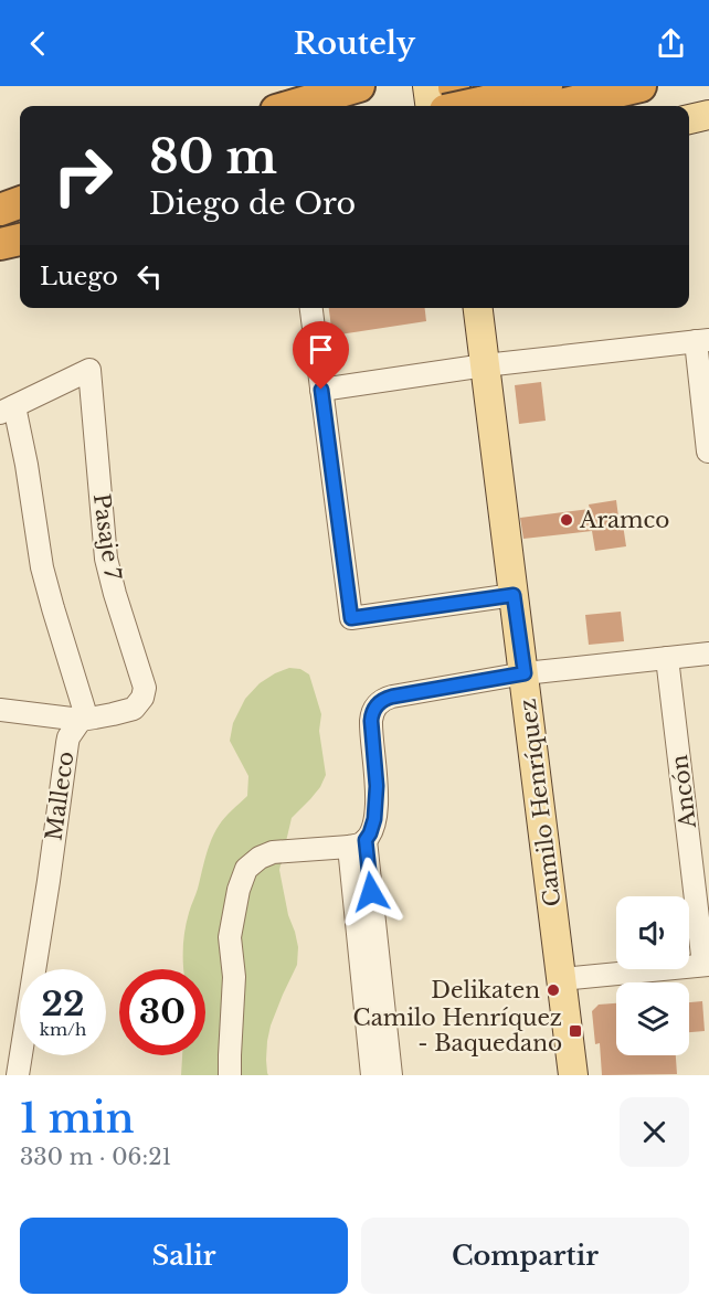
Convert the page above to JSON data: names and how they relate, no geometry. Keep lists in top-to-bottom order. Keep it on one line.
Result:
{"streets":{"main road":["Camilo Henríquez"],"street":["Pasaje 7","Ancón","Malleco"]},"crossings":[["Pasaje 7","Malleco"]],"places":{"other":["Aramco","Delikaten"],"transit":["Camilo Henríquez - Baquedano"]},"page":{"header":"Routely","turn":["80 m","Diego de Oro"],"then":"Luego","speed":"22 km/h","limit":"30","heading":["1 min","330 m · 06:21"],"buttons":["Salir","Compartir"]}}
